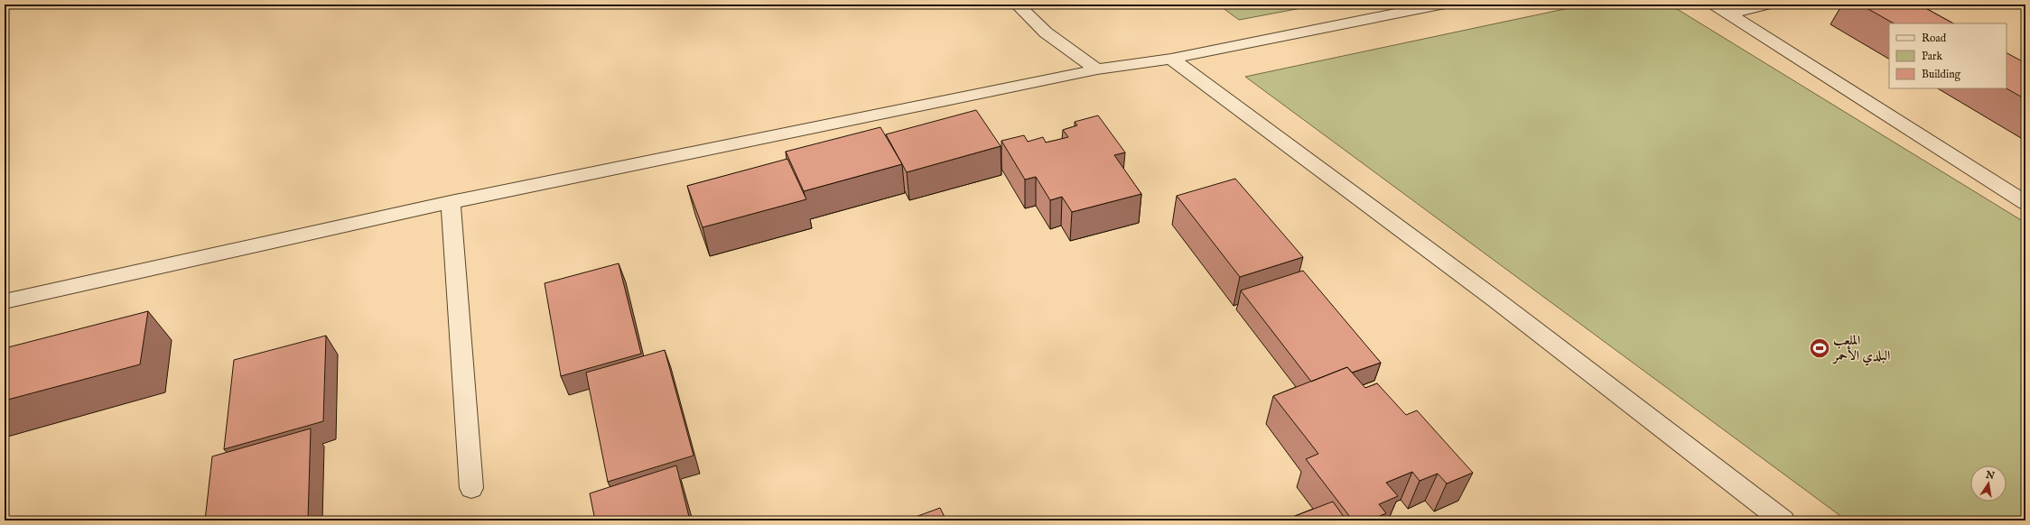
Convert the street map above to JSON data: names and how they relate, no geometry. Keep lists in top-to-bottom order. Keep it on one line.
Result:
{"places":{"sports":["الملعب البلدي الأحمر"]},"legend":["Road","Park","Building"],"north":"top"}
